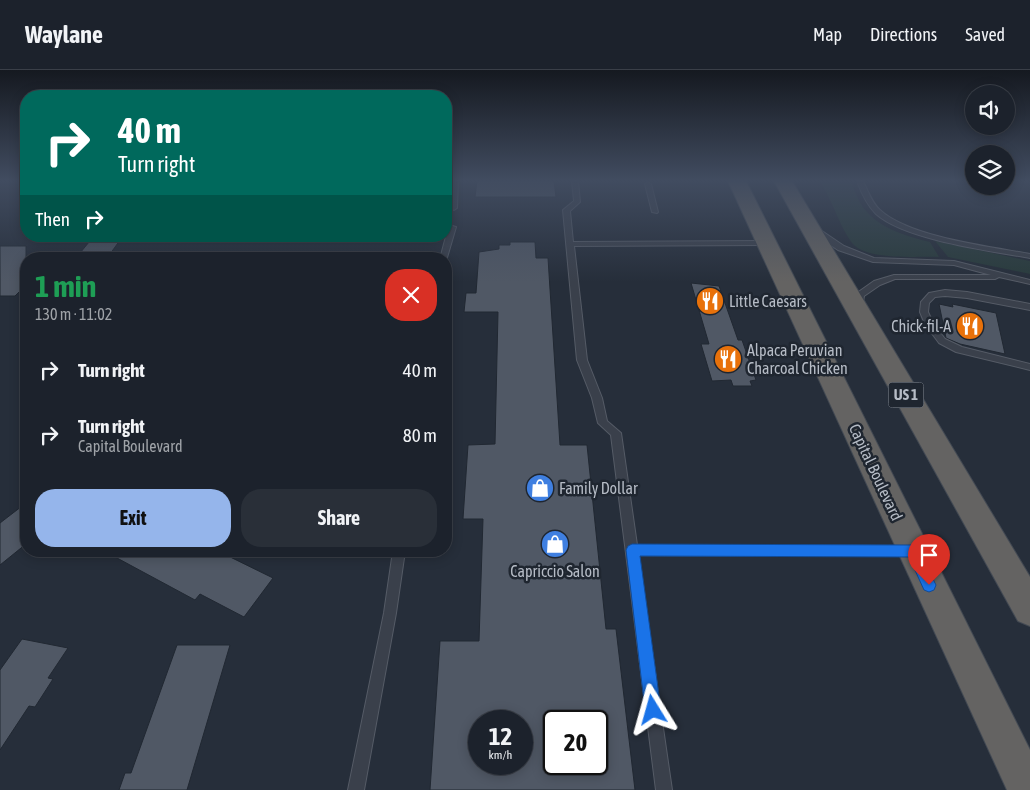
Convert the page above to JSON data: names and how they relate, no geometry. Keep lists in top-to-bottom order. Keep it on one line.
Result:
{"streets":{"highway":["US 1","Capital Boulevard"]},"places":{"restaurant":["Little Caesars","Chick-fil-A","Alpaca Peruvian Charcoal Chicken"],"shop":["Family Dollar","Capriccio Salon"]},"page":{"header":"Waylane","nav":["Map","Directions","Saved"],"turn":["40 m","Turn right"],"then":"Then","heading":["1 min","130 m · 11:02"],"list":[{"name":"Turn right","value":"40 m"},{"name":"Turn right","note":"Capital Boulevard","value":"80 m"}],"buttons":["Exit","Share"],"speed":"12 km/h","limit":"20"}}
